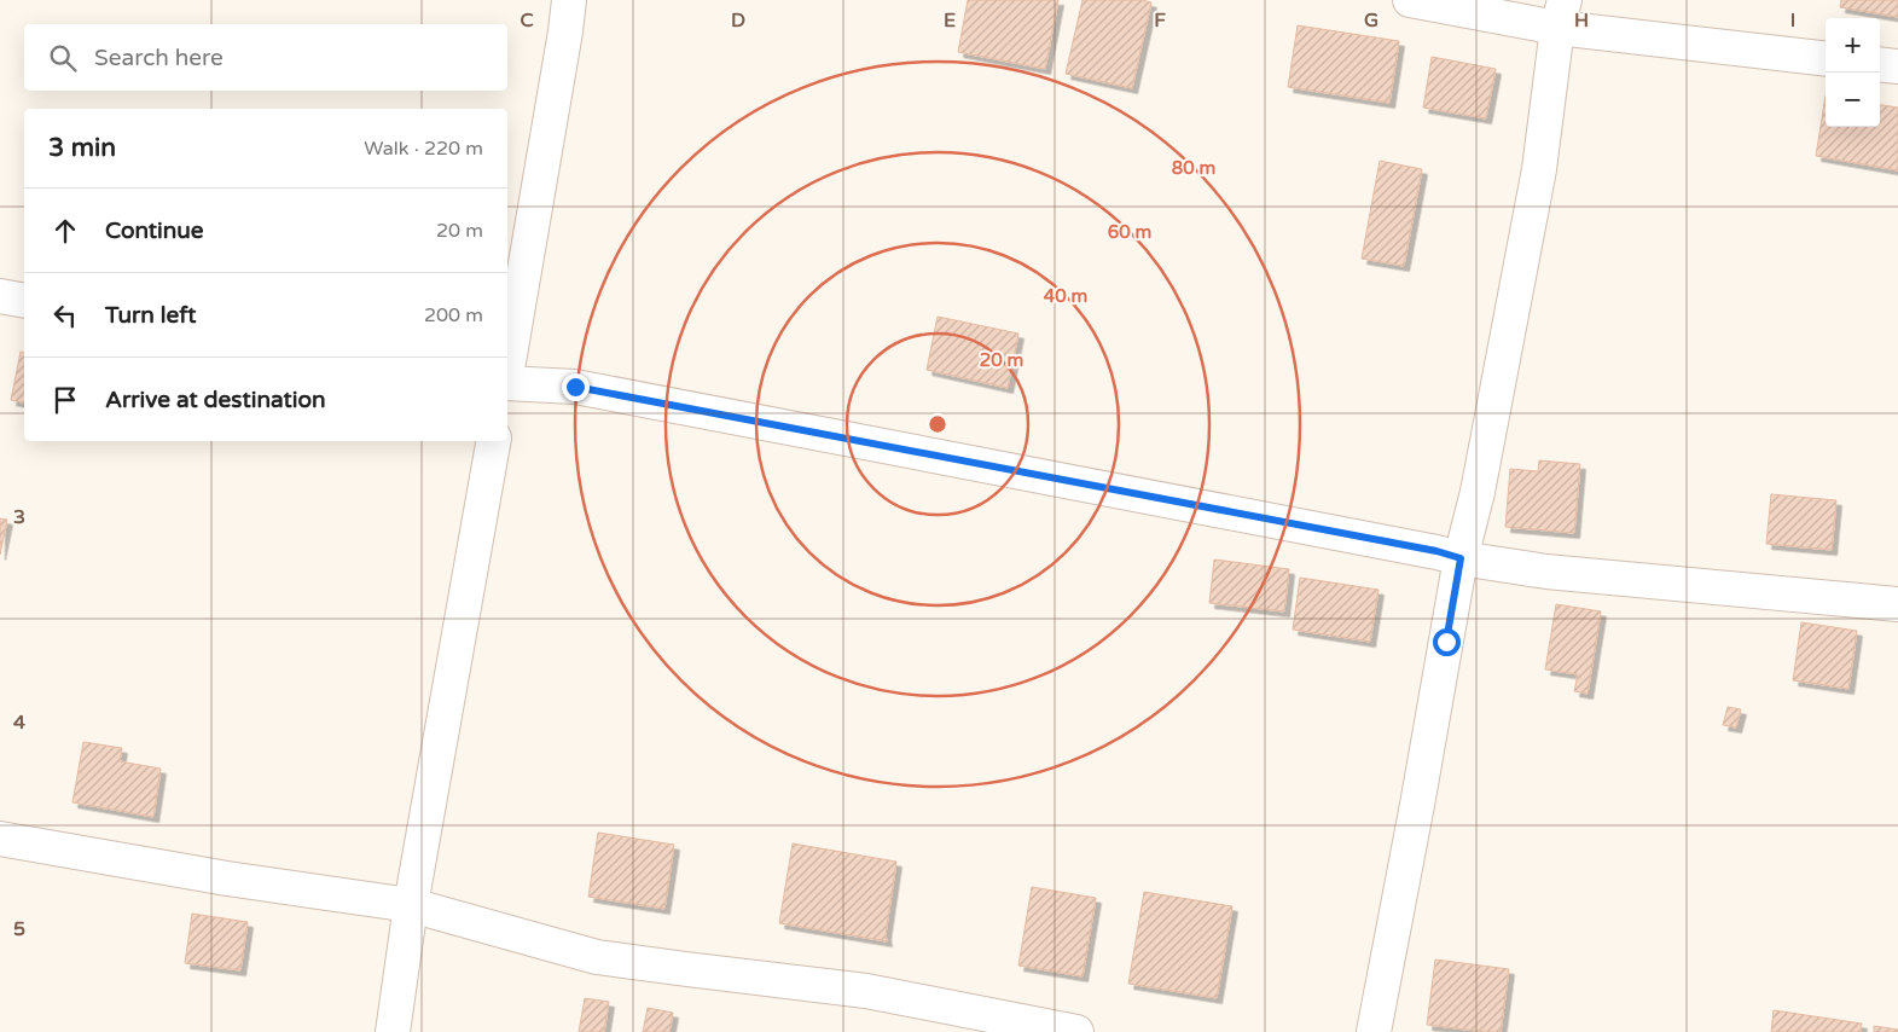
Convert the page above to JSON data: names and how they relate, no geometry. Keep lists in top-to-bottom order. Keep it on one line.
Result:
{"page":{"map_buttons":["+","−"],"search":"Search here","heading":["3 min","Walk · 220 m"],"list":[["Continue","20 m"],["Turn left","200 m"],"Arrive at destination"]},"grid":{"columns":["C","D","E","F","G","H","I"],"rows":["3","4","5"]},"rings":["80 m","60 m","40 m","20 m"]}
